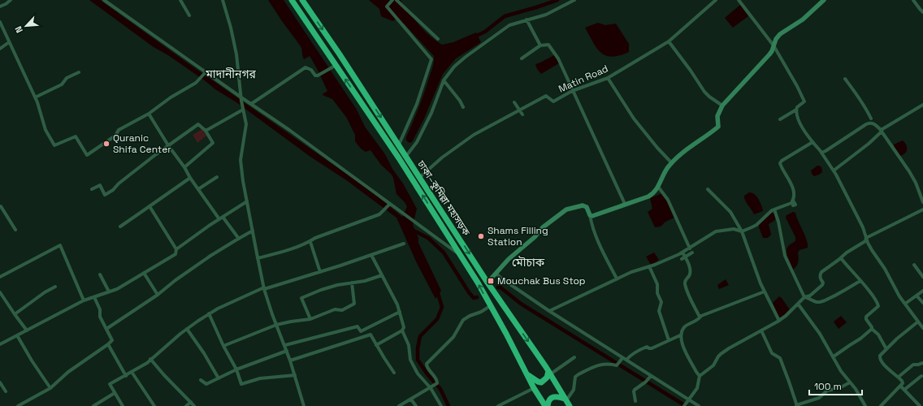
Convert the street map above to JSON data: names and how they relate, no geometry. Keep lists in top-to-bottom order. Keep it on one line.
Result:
{"streets":{"highway":["ঢাকা–কুমিল্লা মহাসড়ক"],"street":["Matin Road"]},"crossings":[["Matin Road","ঢাকা–কুমিল্লা মহাসড়ক"]],"districts":["মাদানীনগর","মৌচাক"],"places":{"other":["Quranic Shifa Center","Shams Filling Station"],"transit":["Mouchak Bus Stop"]},"scale_bar":"100 m","north":"bottom left"}
